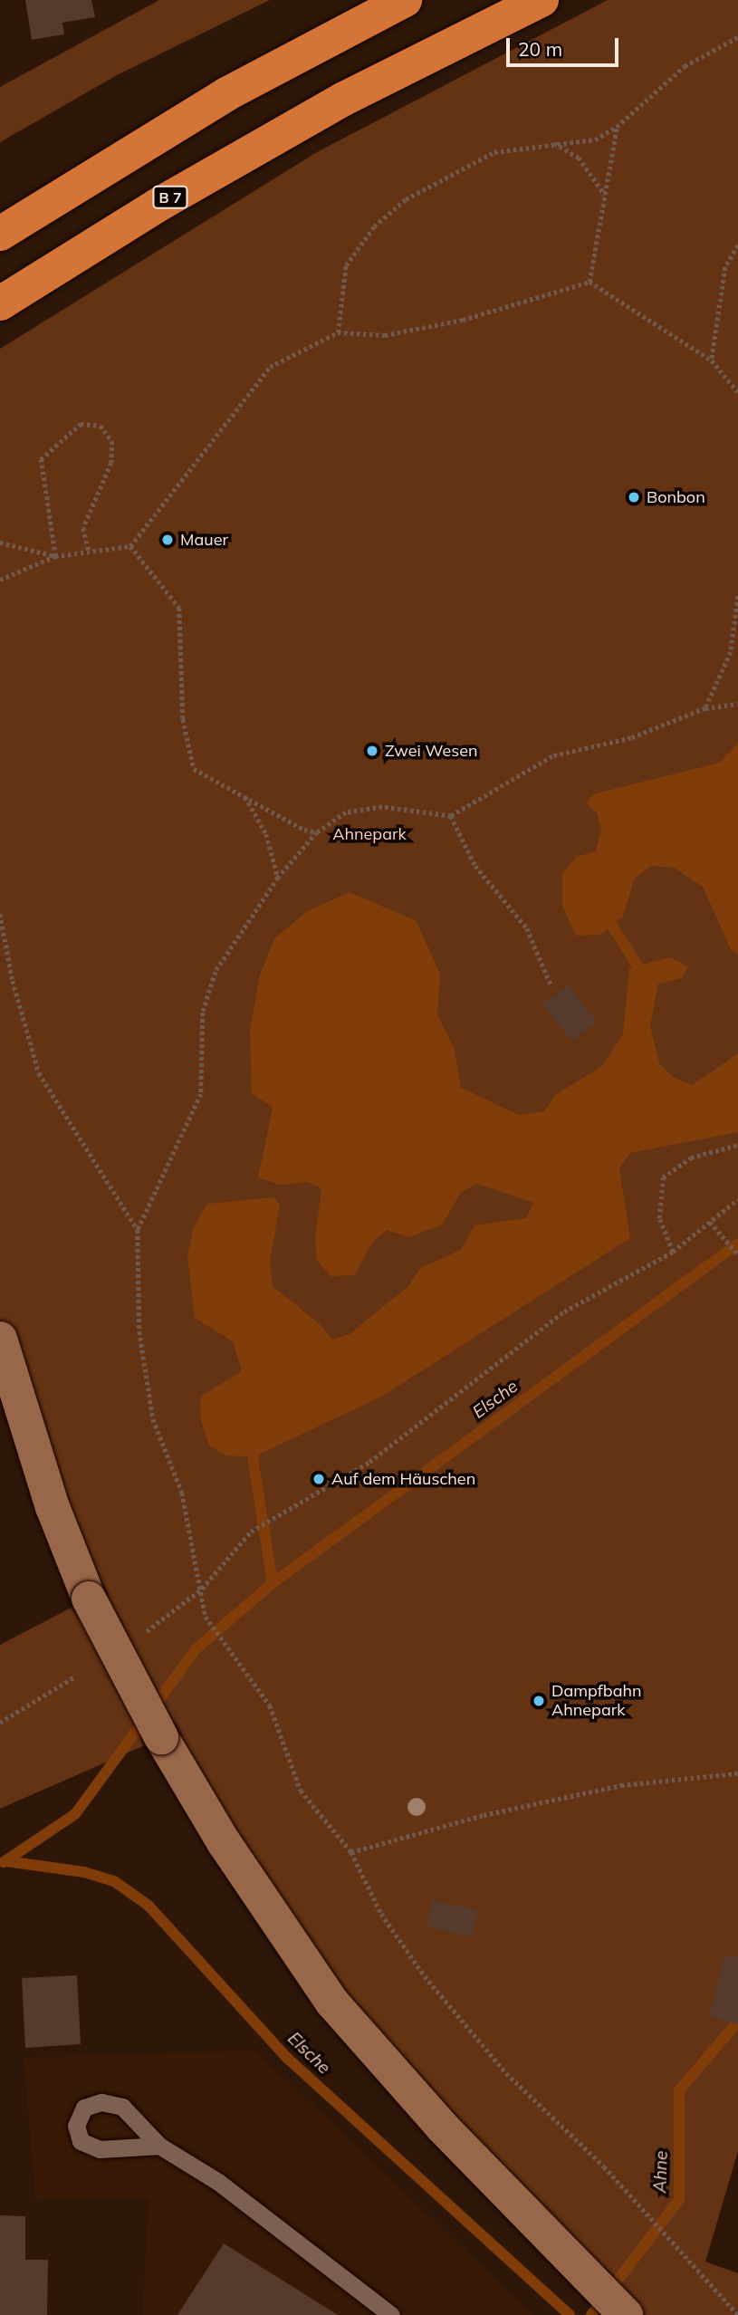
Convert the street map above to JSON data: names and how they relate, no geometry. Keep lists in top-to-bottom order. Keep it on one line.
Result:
{"streets":{"highway":["B 7"]},"water":["Elsche","Ahne"],"parks":["Ahnepark"],"places":["Bonbon","Mauer","Zwei Wesen","Auf dem Häuschen","Dampfbahn Ahnepark"],"scale_bar":"20 m"}
